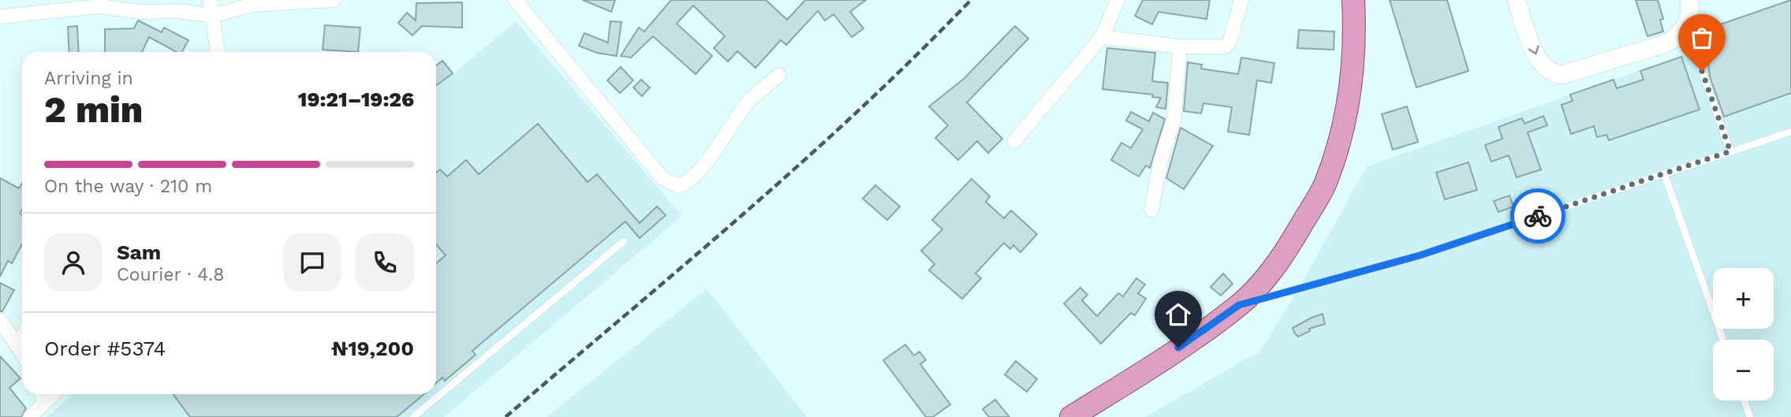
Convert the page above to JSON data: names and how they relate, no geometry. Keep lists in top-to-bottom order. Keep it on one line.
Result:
{"page":{"heading":["2 min","Arriving in","19:21–19:26"],"panel":["Sam","Courier · 4.8","Order #5374","₦19,200"],"bar":"On the way · 210 m","map_buttons":["+","−"]}}
